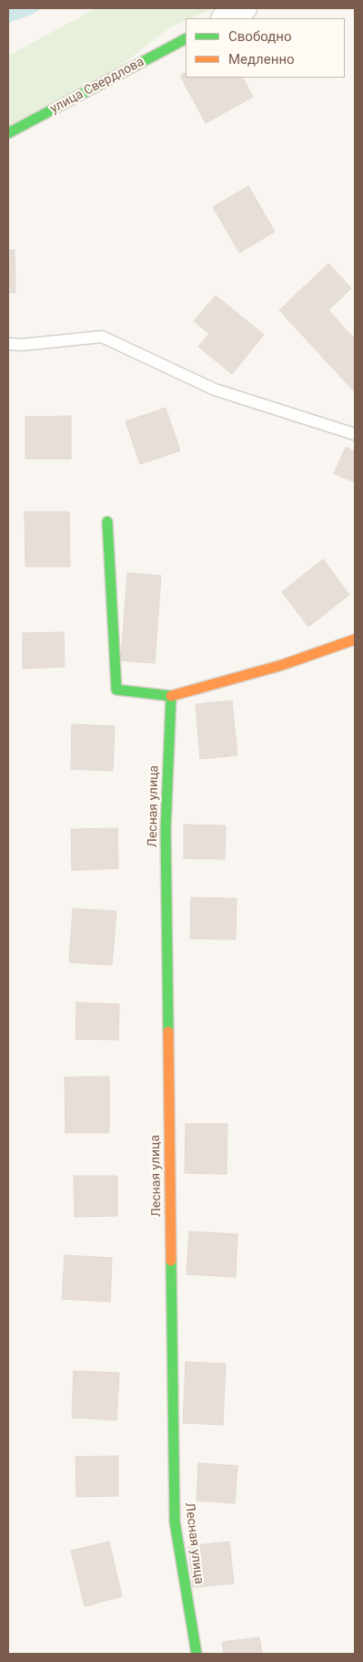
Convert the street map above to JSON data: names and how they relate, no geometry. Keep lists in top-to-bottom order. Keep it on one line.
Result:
{"streets":{"street":["улица Свердлова","Лесная улица"]},"legend":["Свободно","Медленно"]}
